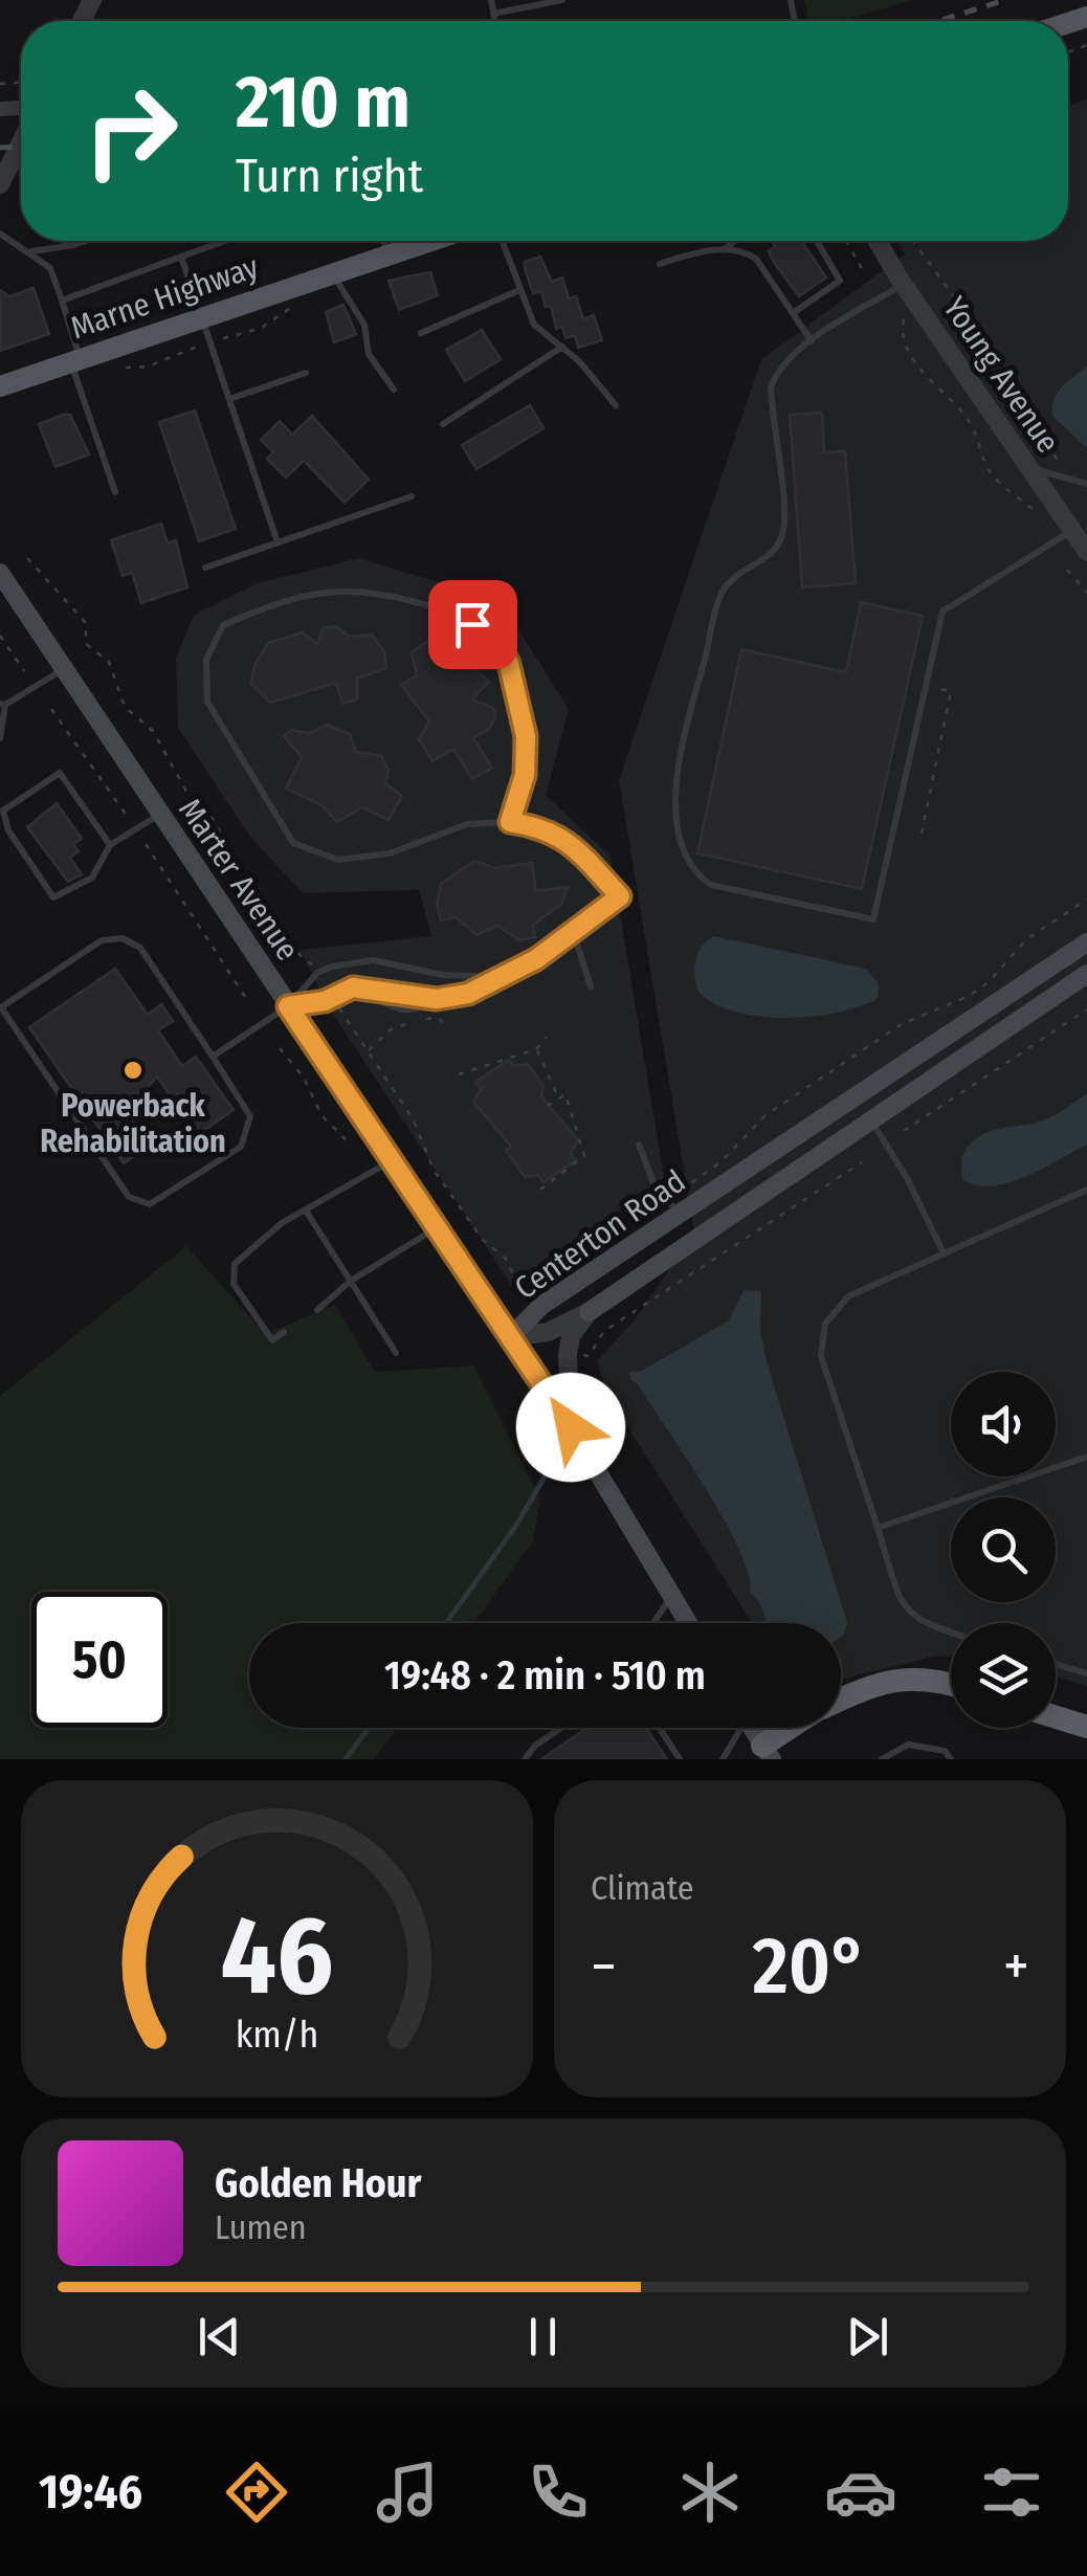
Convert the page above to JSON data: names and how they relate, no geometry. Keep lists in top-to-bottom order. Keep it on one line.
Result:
{"streets":{"main road":["Marne Highway","Marter Avenue","Centerton Road"],"street":["Young Avenue"]},"crossings":[["Marter Avenue","Centerton Road"]],"places":["Powerback Rehabilitation"],"page":{"turn":["210 m","Turn right"],"limit":"50","trip":"19:48 · 2 min · 510 m","tile":"Climate","heat":["−","20°","+"],"song":["Golden Hour","Lumen"],"tabs":"19:46","gauge":["46","km/h"]}}
